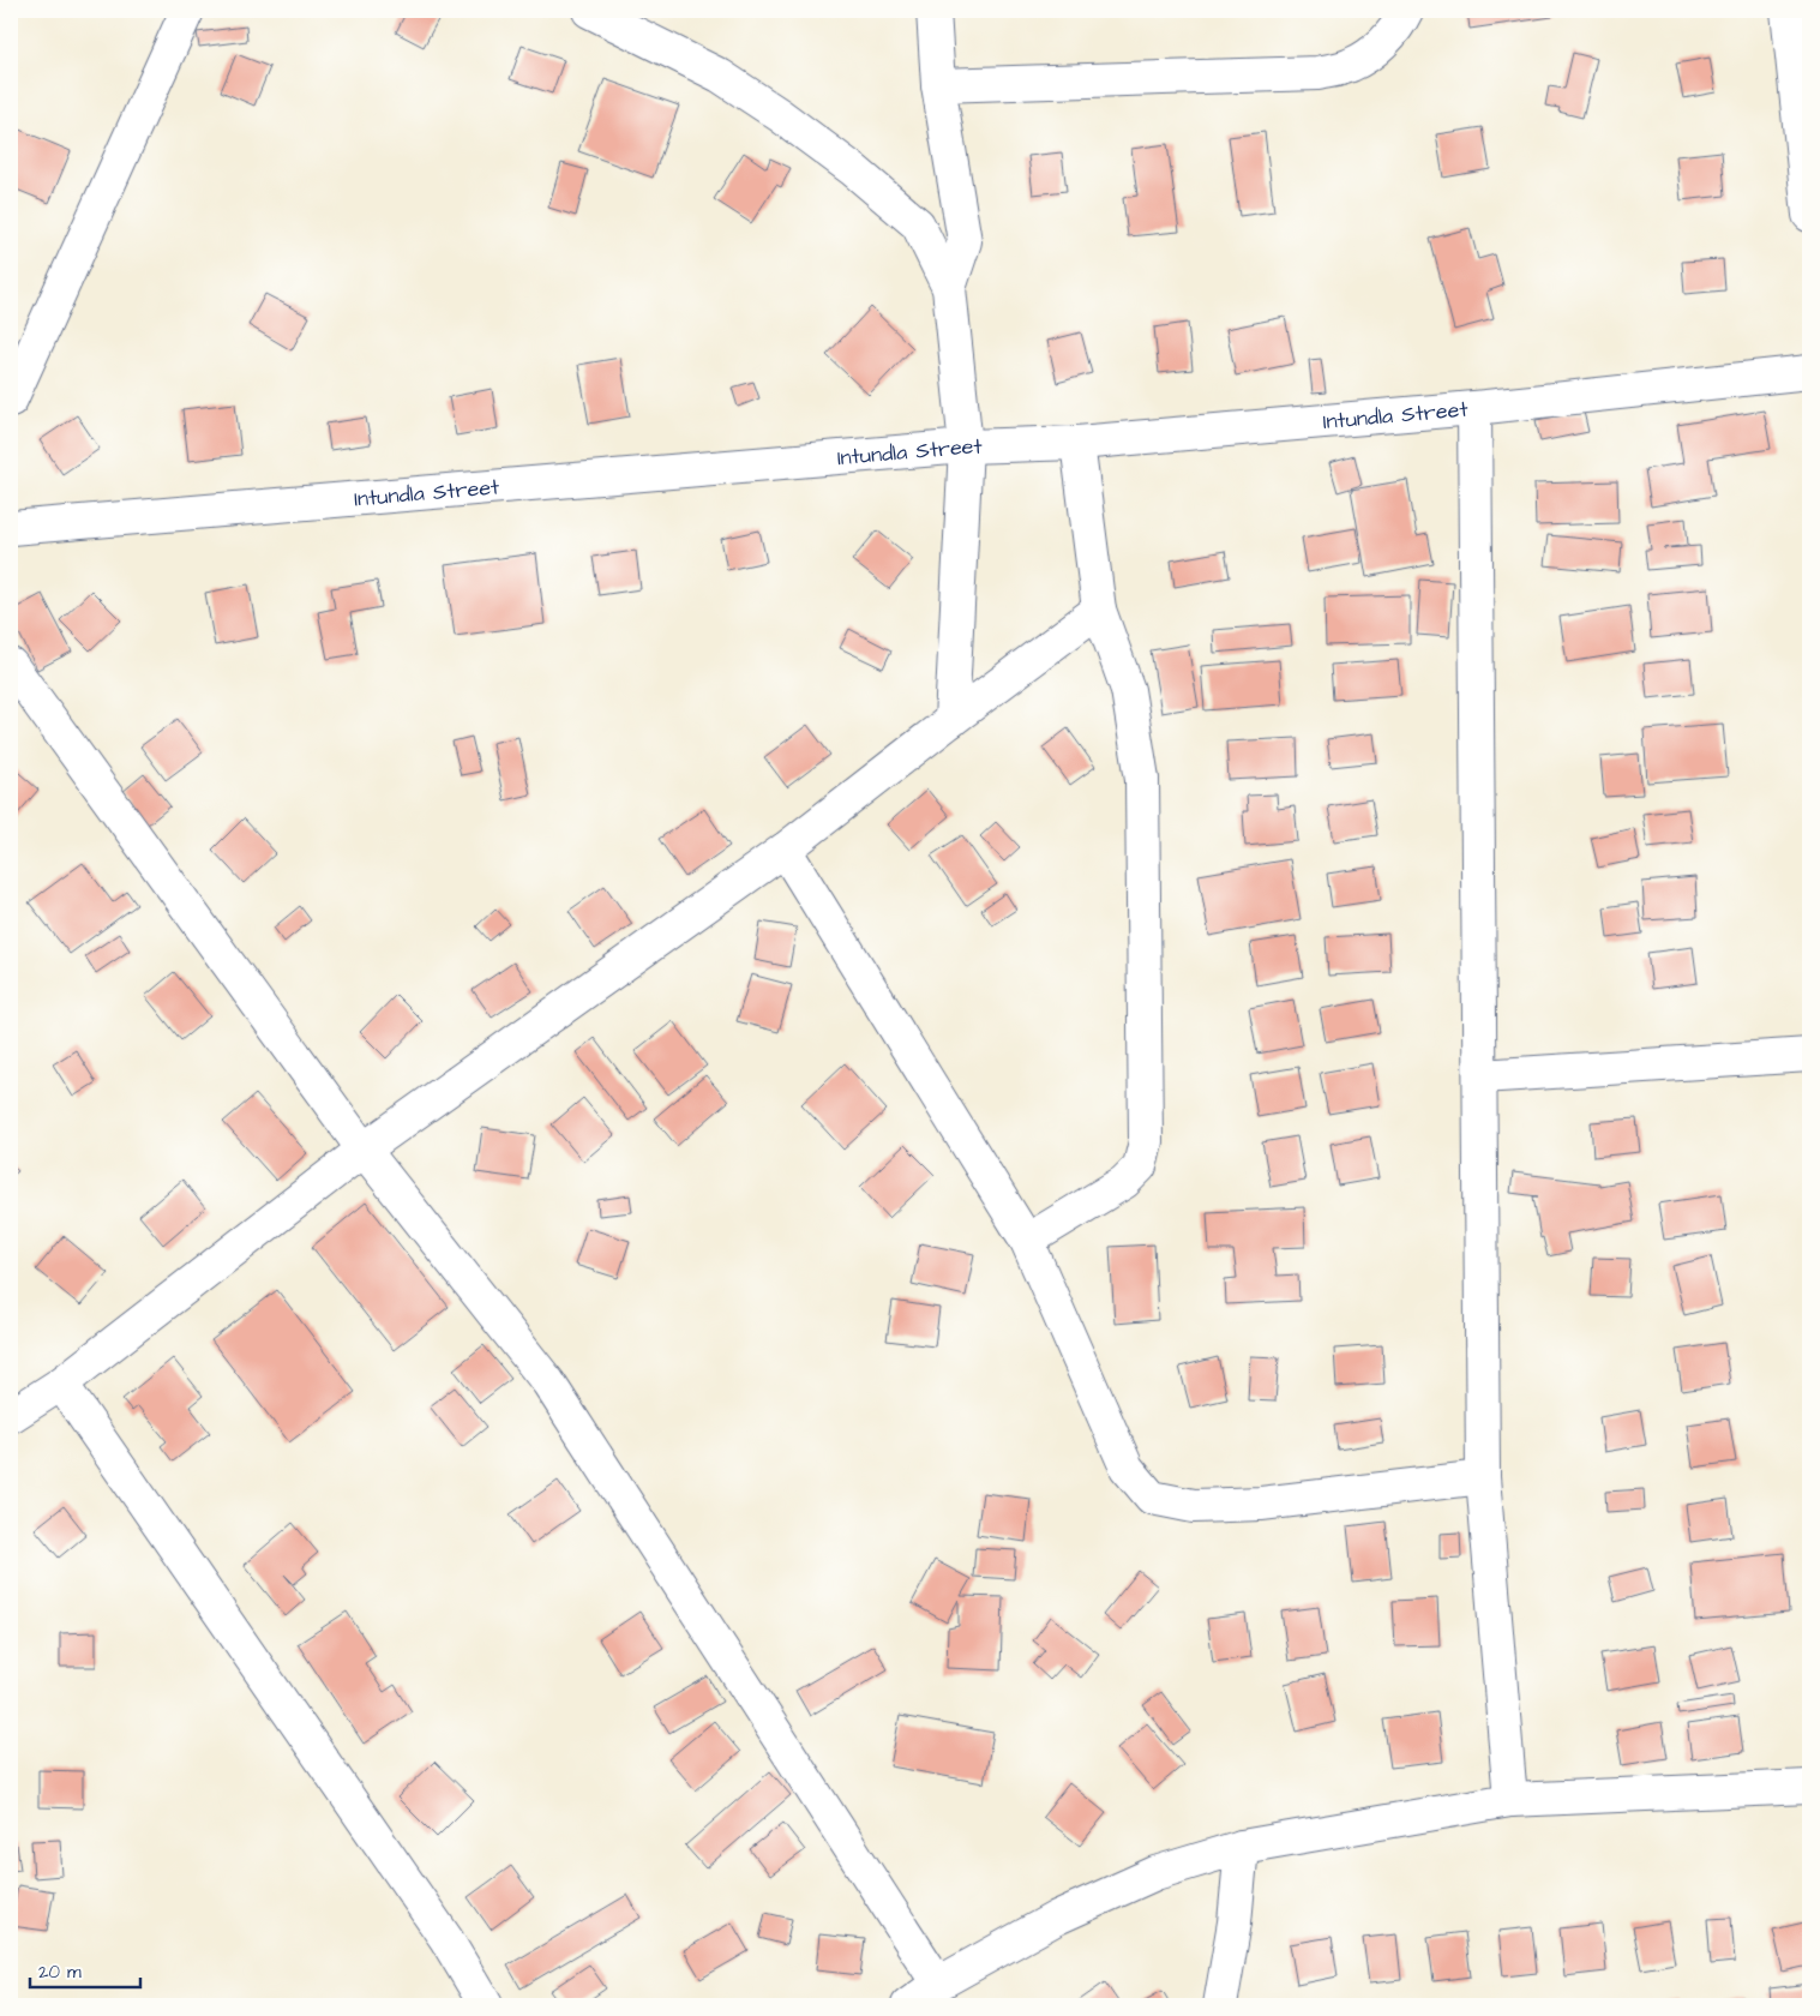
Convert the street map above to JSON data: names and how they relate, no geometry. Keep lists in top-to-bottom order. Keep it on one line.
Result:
{"streets":{"street":["Intundla Street"]},"scale_bar":"20 m"}
